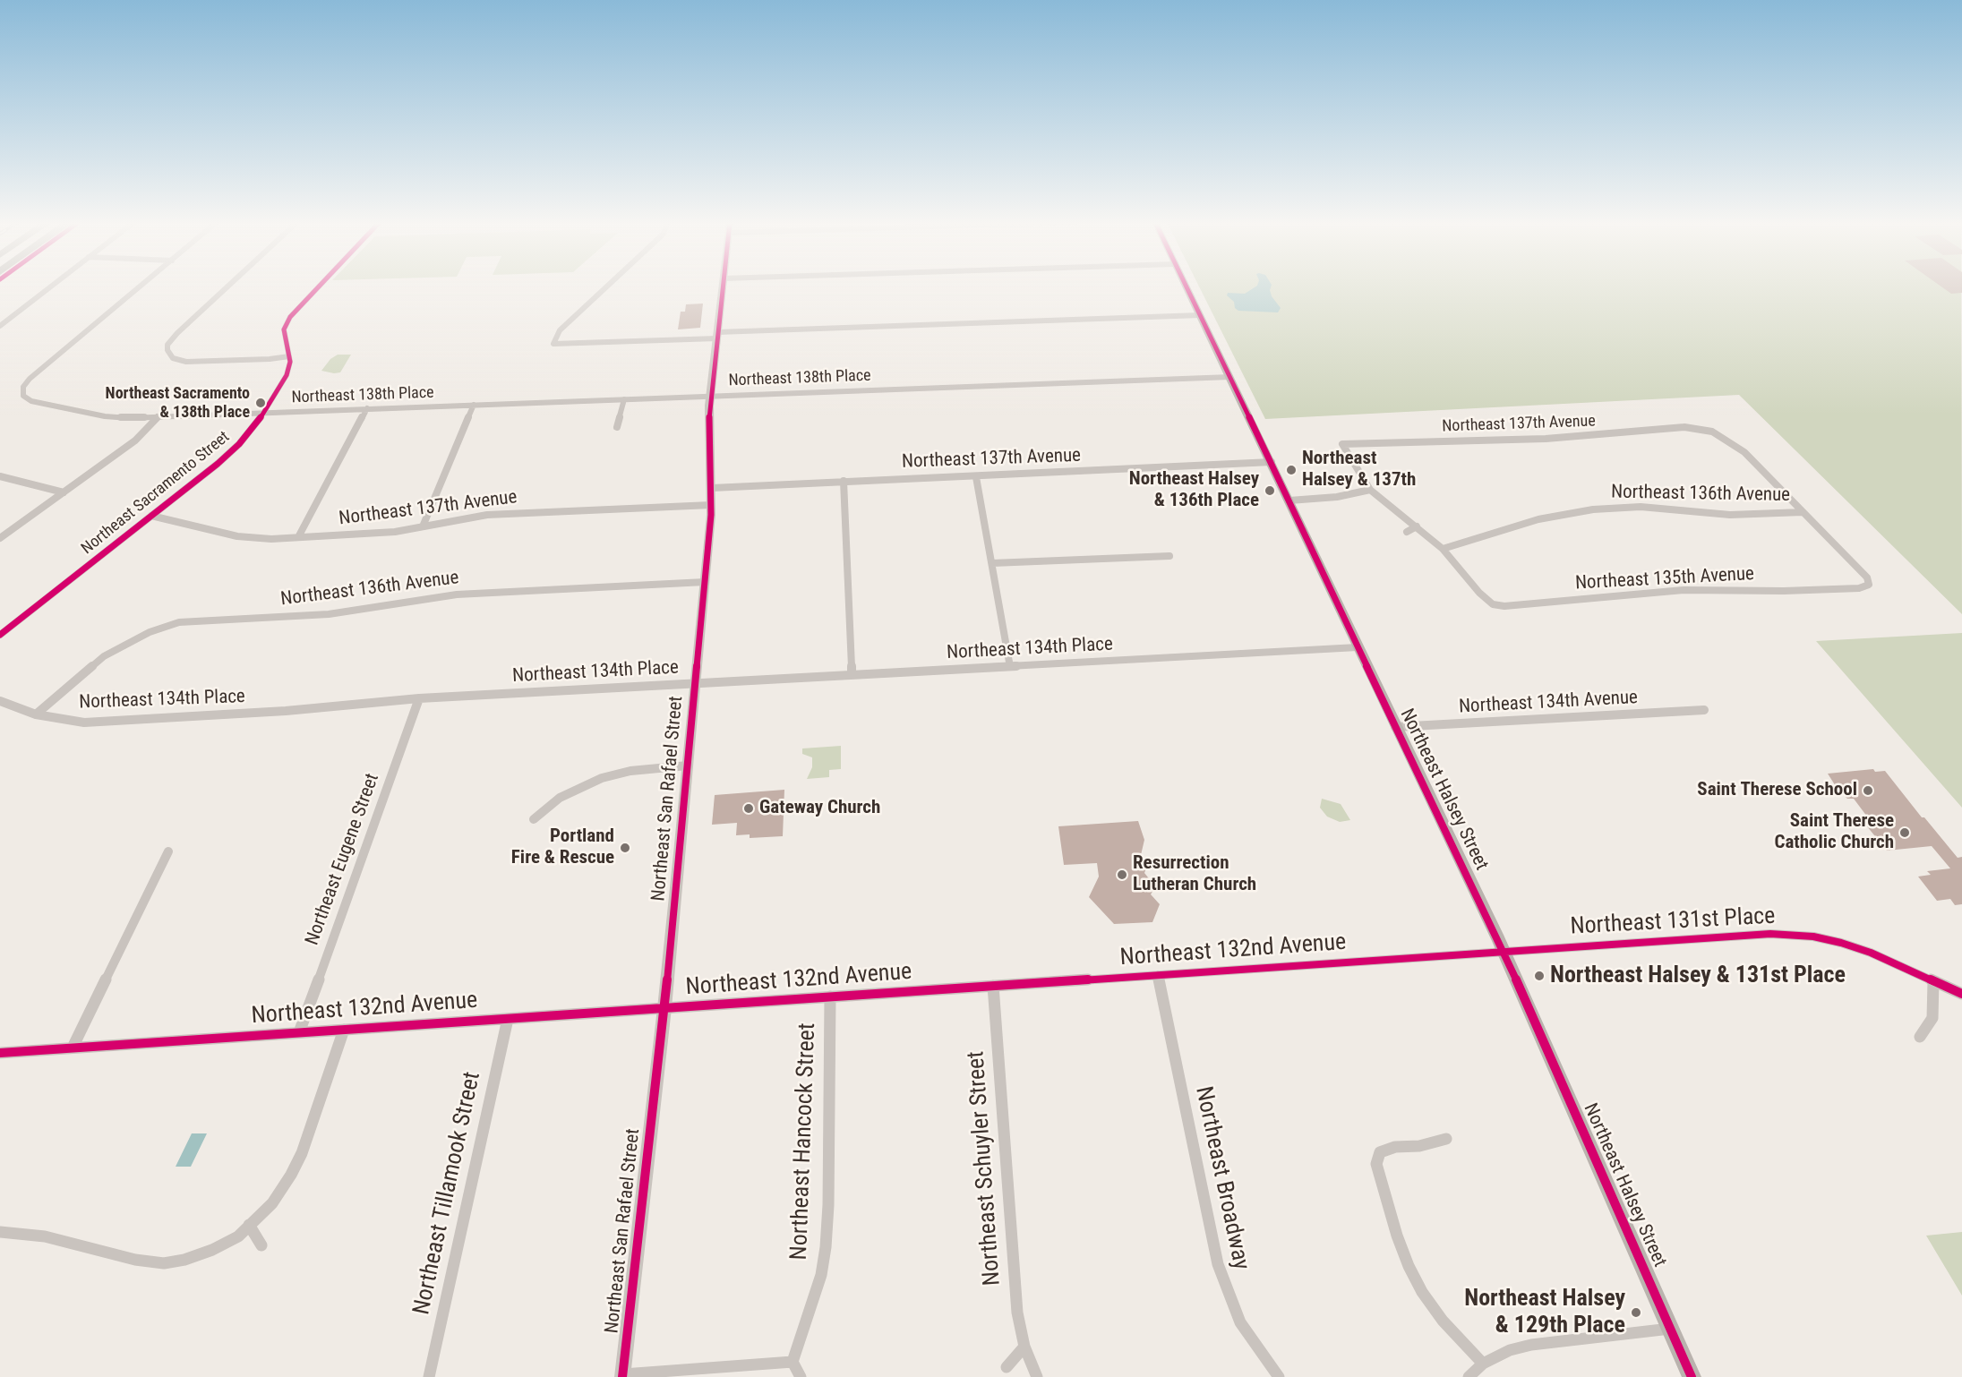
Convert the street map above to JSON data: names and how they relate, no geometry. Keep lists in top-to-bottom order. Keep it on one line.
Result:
{"streets":{"main road":["Northeast Halsey Street"],"street":["Northeast 138th Place","Northeast 137th Avenue","Northeast Sacramento Street","Northeast 136th Avenue","Northeast 135th Avenue","Northeast 134th Place","Northeast 134th Avenue","Northeast San Rafael Street","Northeast Eugene Street","Northeast 131st Place","Northeast 132nd Avenue","Northeast Hancock Street","Northeast Schuyler Street","Northeast Broadway","Northeast Tillamook Street"]},"crossings":[["Northeast 138th Place","Northeast Sacramento Street"],["Northeast 138th Place","Northeast Halsey Street"],["Northeast 138th Place","Northeast San Rafael Street"],["Northeast 137th Avenue","Northeast Sacramento Street"],["Northeast 137th Avenue","Northeast 136th Avenue"],["Northeast 137th Avenue","Northeast 135th Avenue"],["Northeast 137th Avenue","Northeast Halsey Street"],["Northeast 137th Avenue","Northeast San Rafael Street"],["Northeast 136th Avenue","Northeast 135th Avenue"],["Northeast 136th Avenue","Northeast 134th Place"],["Northeast 136th Avenue","Northeast San Rafael Street"],["Northeast 134th Place","Northeast Halsey Street"],["Northeast 134th Place","Northeast San Rafael Street"],["Northeast 134th Place","Northeast Eugene Street"],["Northeast 134th Avenue","Northeast Halsey Street"],["Northeast Halsey Street","Northeast 131st Place"],["Northeast Halsey Street","Northeast 132nd Avenue"],["Northeast San Rafael Street","Northeast 132nd Avenue"],["Northeast Eugene Street","Northeast 132nd Avenue"],["Northeast 131st Place","Northeast 132nd Avenue"],["Northeast 132nd Avenue","Northeast Hancock Street"],["Northeast 132nd Avenue","Northeast Schuyler Street"],["Northeast 132nd Avenue","Northeast Broadway"],["Northeast 132nd Avenue","Northeast Tillamook Street"]],"places":["Northeast Sacramento & 138th Place","Northeast Halsey & 137th","Northeast Halsey & 136th Place","Saint Therese School","Gateway Church","Saint Therese Catholic Church","Portland Fire & Rescue","Resurrection Lutheran Church","Northeast Halsey & 131st Place","Northeast Halsey & 129th Place"]}
